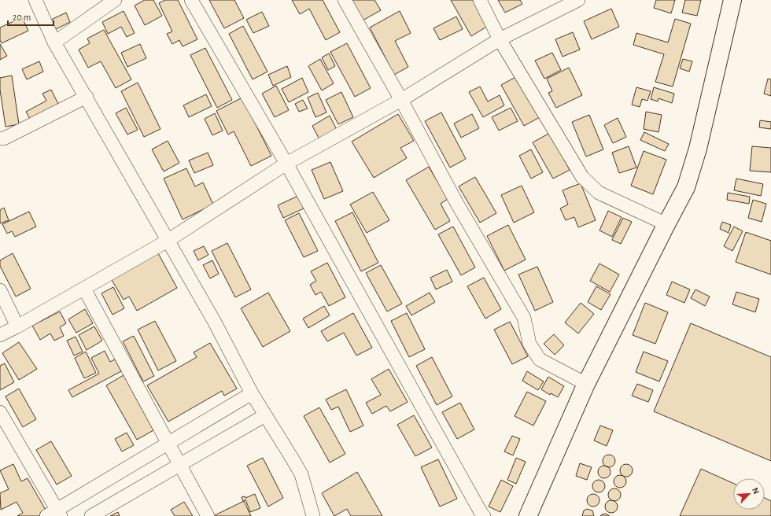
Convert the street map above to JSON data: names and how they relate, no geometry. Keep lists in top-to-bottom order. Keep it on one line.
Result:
{"scale_bar":"20 m","north":"top right"}
